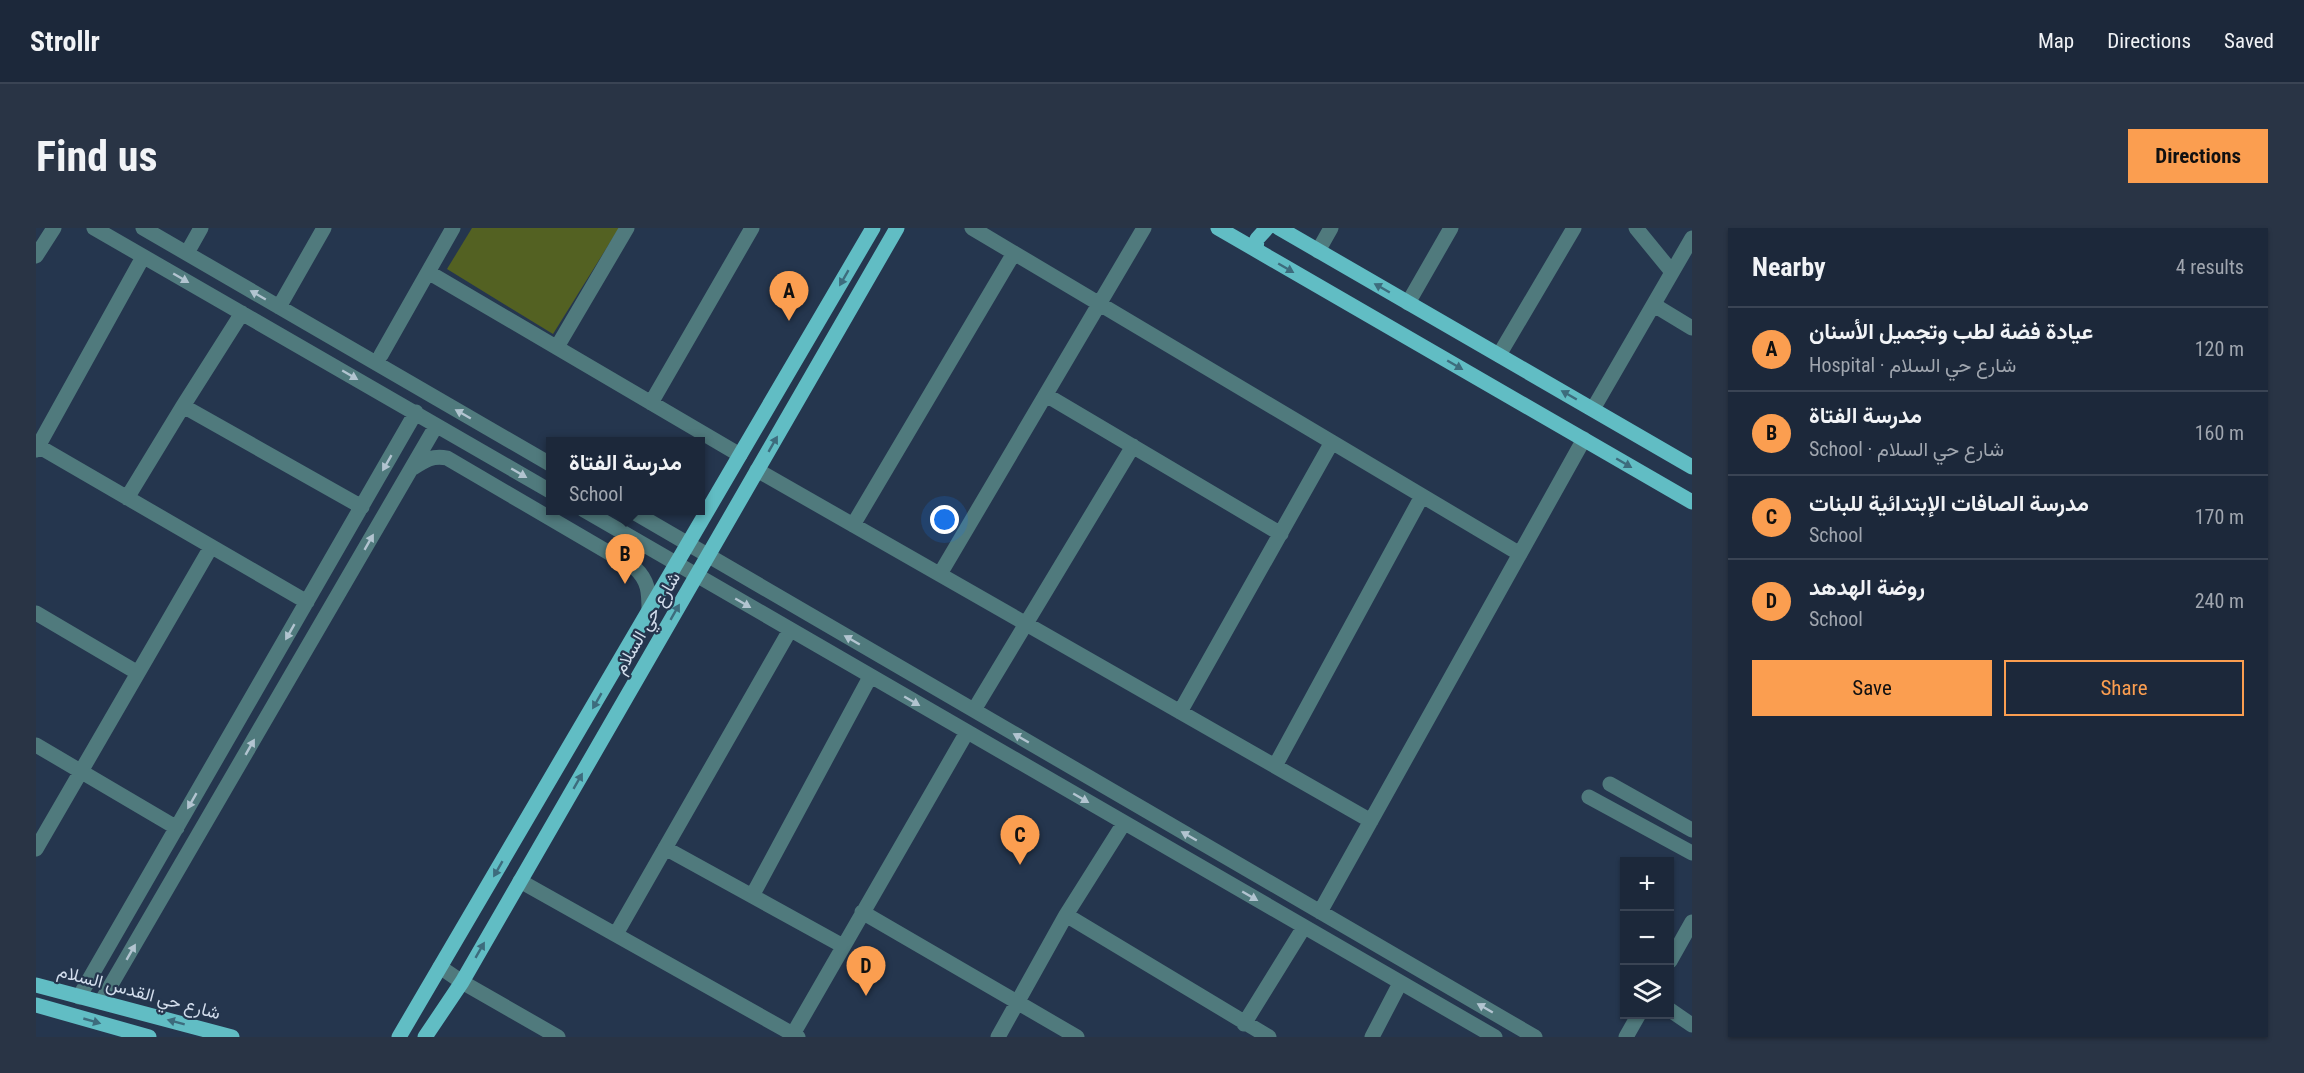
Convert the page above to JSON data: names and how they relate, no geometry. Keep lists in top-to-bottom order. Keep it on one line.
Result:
{"streets":{"main road":["شارع حي السلام","شارع حي القدس السلام"]},"page":{"header":"Strollr","nav":["Map","Directions","Saved"],"buttons":["Directions",["Save","Share"]],"title":"Find us","heading":["Nearby","4 results"],"pins":["A","B","C","D"],"list":[{"mark":"A","name":"عيادة فضة لطب وتجميل الأسنان","note":"Hospital · شارع حي السلام","value":"120 m"},{"mark":"B","name":"مدرسة الفتاة","note":"School · شارع حي السلام","value":"160 m"},{"mark":"C","name":"مدرسة الصافات الإبتدائية للبنات","note":"School","value":"170 m"},{"mark":"D","name":"روضة الهدهد","note":"School","value":"240 m"}],"popup":["مدرسة الفتاة","School"],"map_buttons":["+","−"]}}
